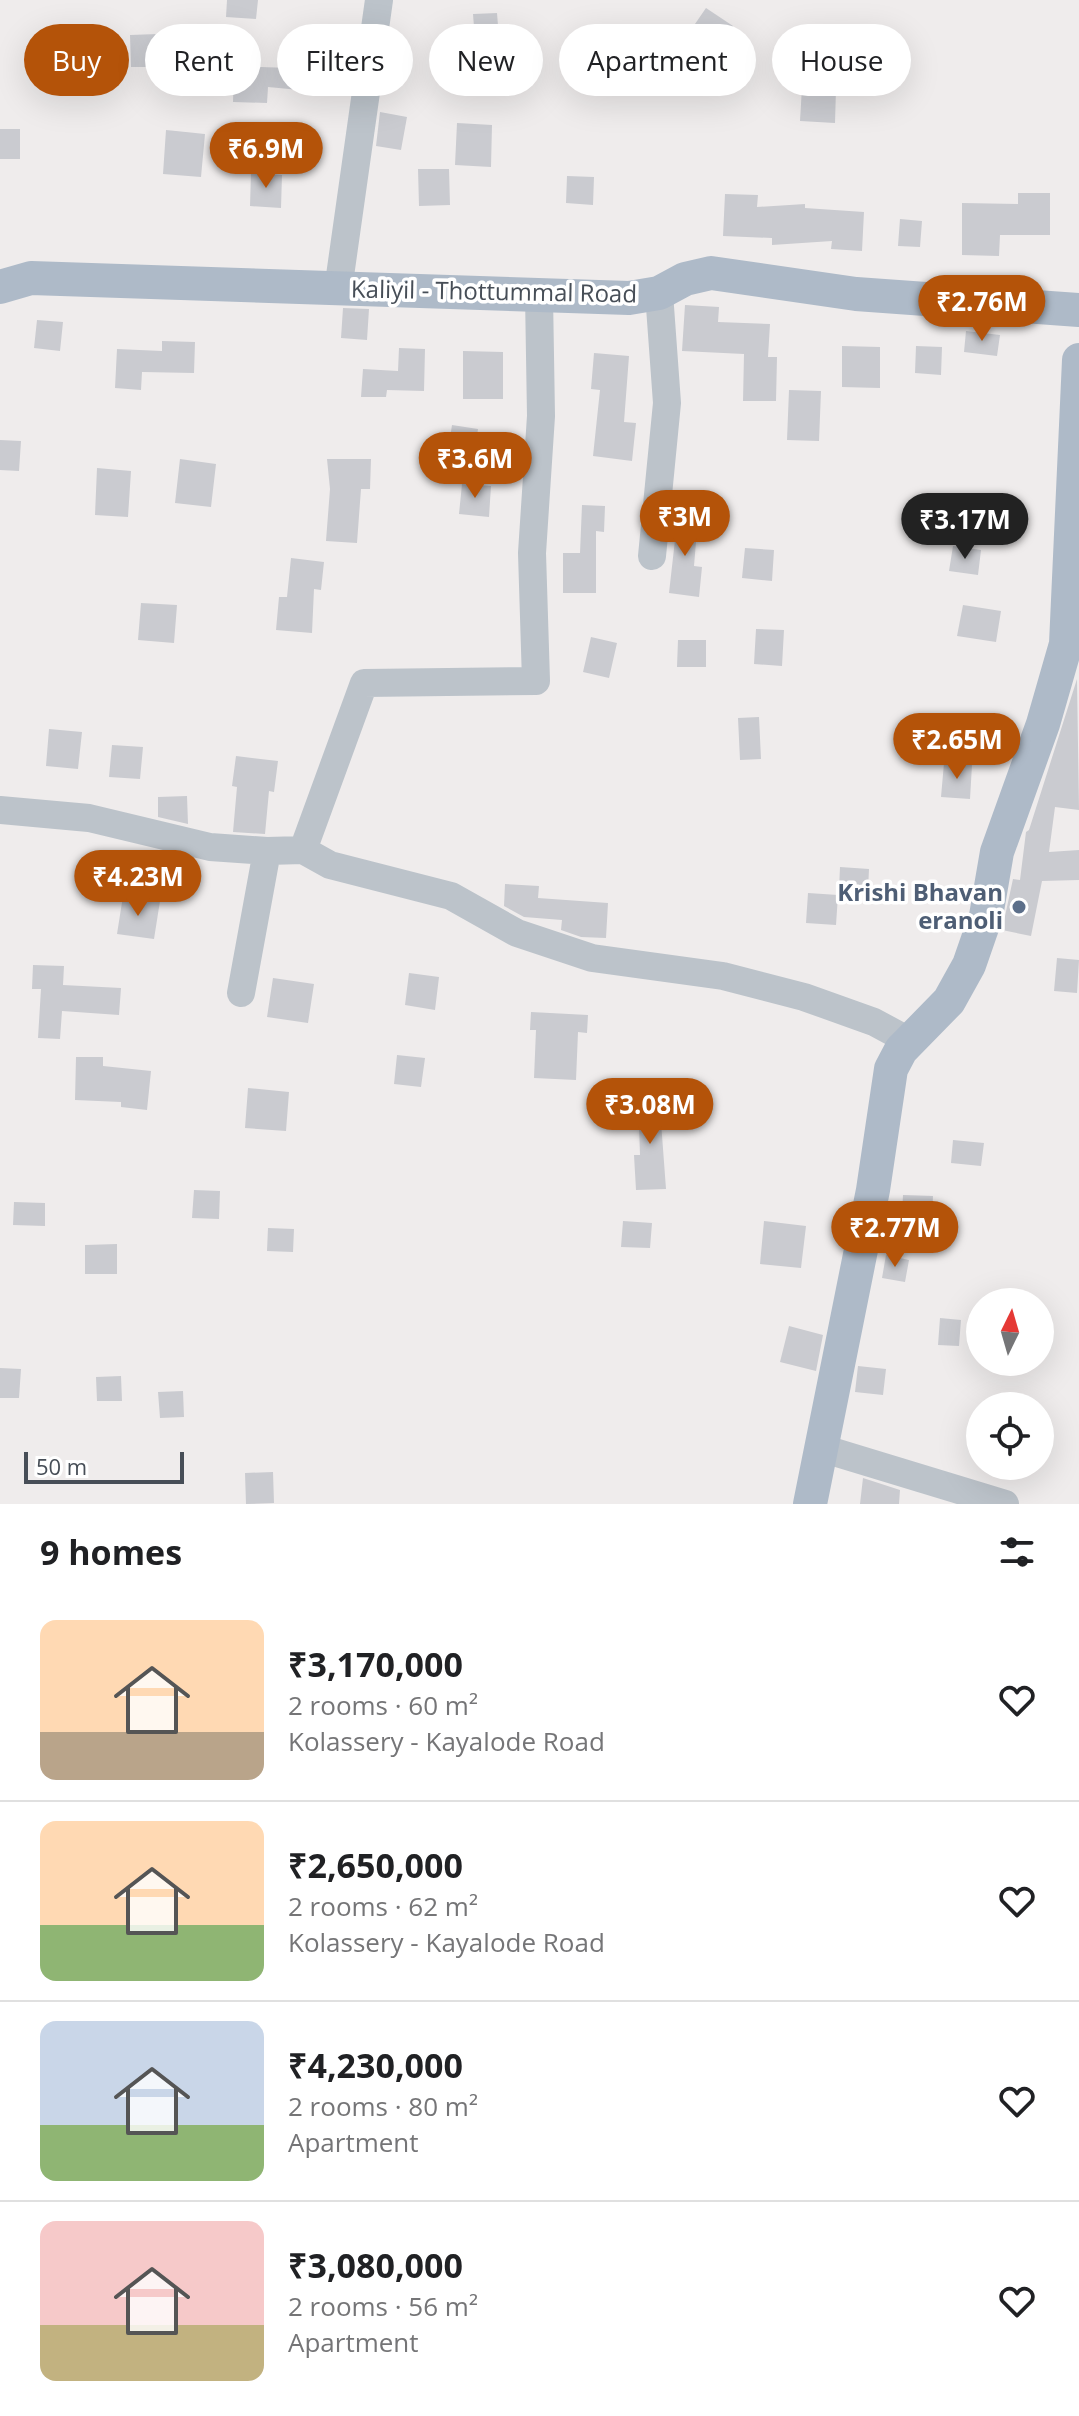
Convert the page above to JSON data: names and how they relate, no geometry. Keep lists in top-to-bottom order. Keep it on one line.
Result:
{"streets":{"main road":["Kaliyil - Thottummal Road"]},"places":["Krishi Bhavan eranoli"],"scale_bar":"50 m","north":"top","page":{"chip":["Buy","Rent","Filters","New","Apartment","House"],"price":["₹6.9M","₹2.76M","₹3.6M","₹3M","₹3.17M","₹2.65M","₹4.23M","₹3.08M","₹2.77M"],"scale":"50 m","heading":"9 homes","list":[{"name":"₹3,170,000","note":"2 rooms · 60 m² · Kolassery - Kayalode Road"},{"name":"₹2,650,000","note":"2 rooms · 62 m² · Kolassery - Kayalode Road"},{"name":"₹4,230,000","note":"2 rooms · 80 m² · Apartment"},{"name":"₹3,080,000","note":"2 rooms · 56 m² · Apartment"}]}}
